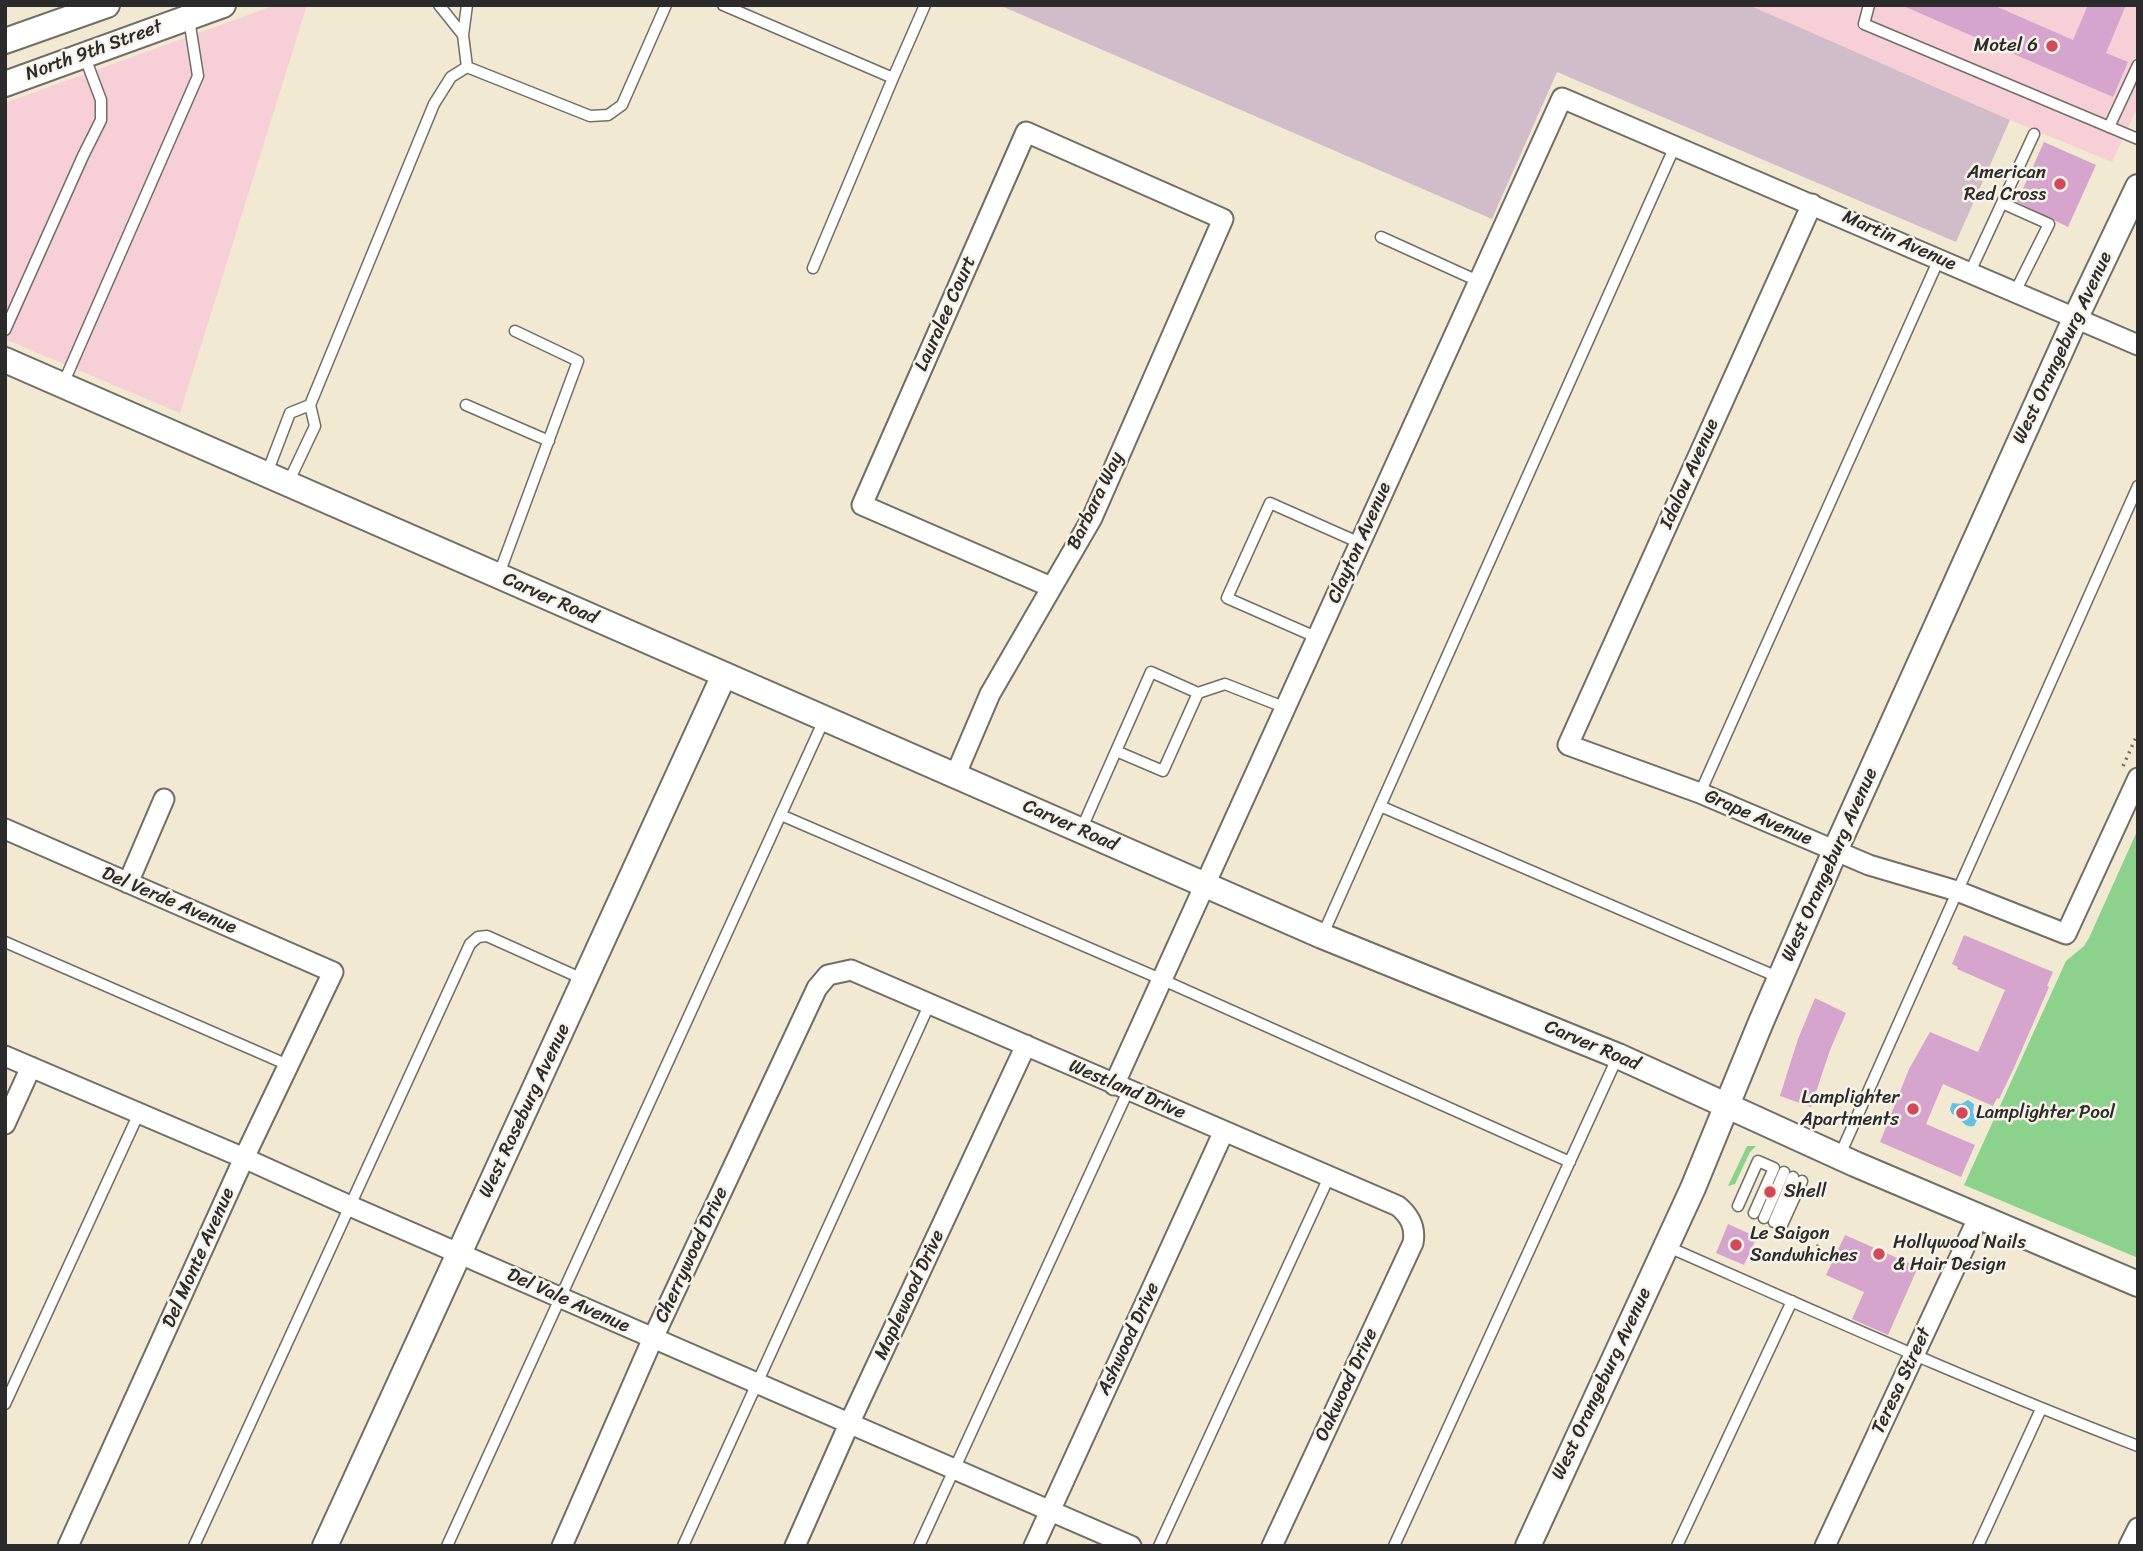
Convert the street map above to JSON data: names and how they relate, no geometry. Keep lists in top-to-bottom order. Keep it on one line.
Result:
{"streets":{"street":["North 9th Street","Martin Avenue","Lauralee Court","West Orangeburg Avenue","Idalou Avenue","Barbara Way","Clayton Avenue","Carver Road","Grape Avenue","Del Verde Avenue","Westland Drive","West Roseburg Avenue","Cherrywood Drive","Del Monte Avenue","Maplewood Drive","Del Vale Avenue","Ashwood Drive","Teresa Street","Oakwood Drive"]},"crossings":[["Martin Avenue","West Orangeburg Avenue"],["Martin Avenue","Idalou Avenue"],["Martin Avenue","Clayton Avenue"],["Lauralee Court","Barbara Way"],["West Orangeburg Avenue","Carver Road"],["West Orangeburg Avenue","Grape Avenue"],["Idalou Avenue","Grape Avenue"],["Barbara Way","Carver Road"],["Clayton Avenue","Carver Road"],["Clayton Avenue","Westland Drive"],["Carver Road","West Roseburg Avenue"],["Carver Road","Teresa Street"],["Del Verde Avenue","Del Monte Avenue"],["Westland Drive","Cherrywood Drive"],["Westland Drive","Maplewood Drive"],["Westland Drive","Ashwood Drive"],["Westland Drive","Oakwood Drive"],["West Roseburg Avenue","Del Vale Avenue"],["Cherrywood Drive","Del Vale Avenue"],["Del Monte Avenue","Del Vale Avenue"],["Maplewood Drive","Del Vale Avenue"],["Del Vale Avenue","Ashwood Drive"]],"places":["Motel 6","American Red Cross","Lamplighter Apartments","Lamplighter Pool","Shell","Le Saigon Sandwhiches","Hollywood Nails & Hair Design"]}
